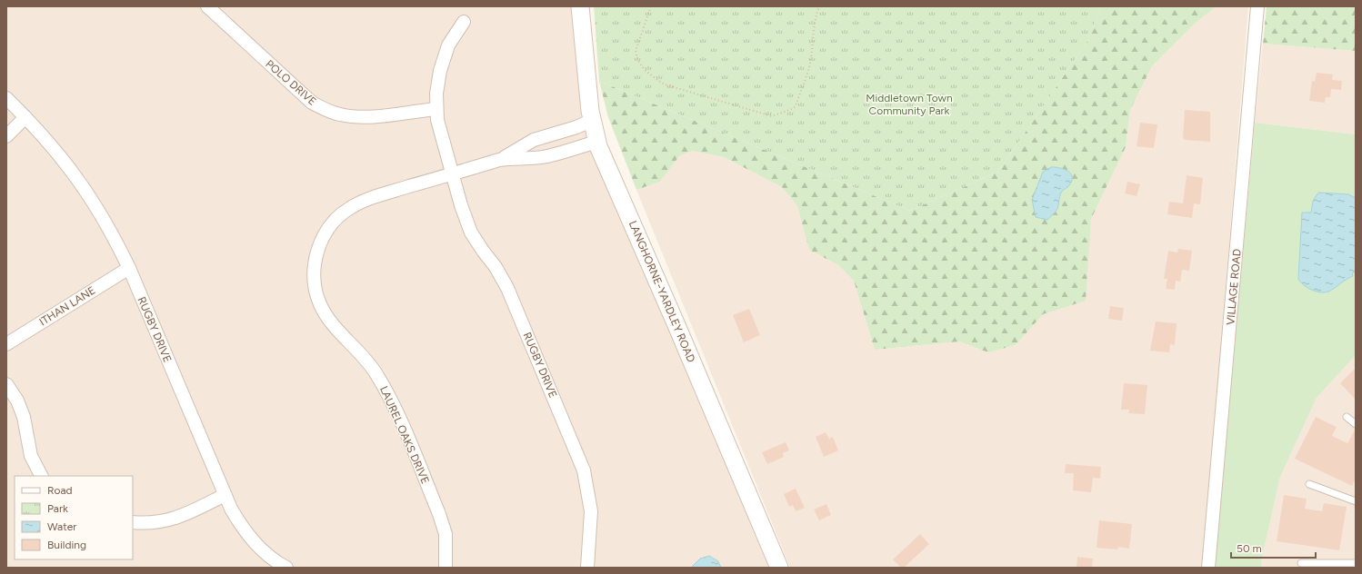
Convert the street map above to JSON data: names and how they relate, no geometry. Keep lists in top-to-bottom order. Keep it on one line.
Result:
{"streets":{"main road":["LANGHORNE-YARDLEY ROAD"],"street":["POLO DRIVE","VILLAGE ROAD","ITHAN LANE","RUGBY DRIVE","LAUREL OAKS DRIVE"]},"crossings":[["POLO DRIVE","RUGBY DRIVE"],["LANGHORNE-YARDLEY ROAD","LAUREL OAKS DRIVE"],["ITHAN LANE","RUGBY DRIVE"],["RUGBY DRIVE","LAUREL OAKS DRIVE"]],"parks":["Middletown Town Community Park"],"legend":["Road","Park","Water","Building"],"scale_bar":"50 m"}
